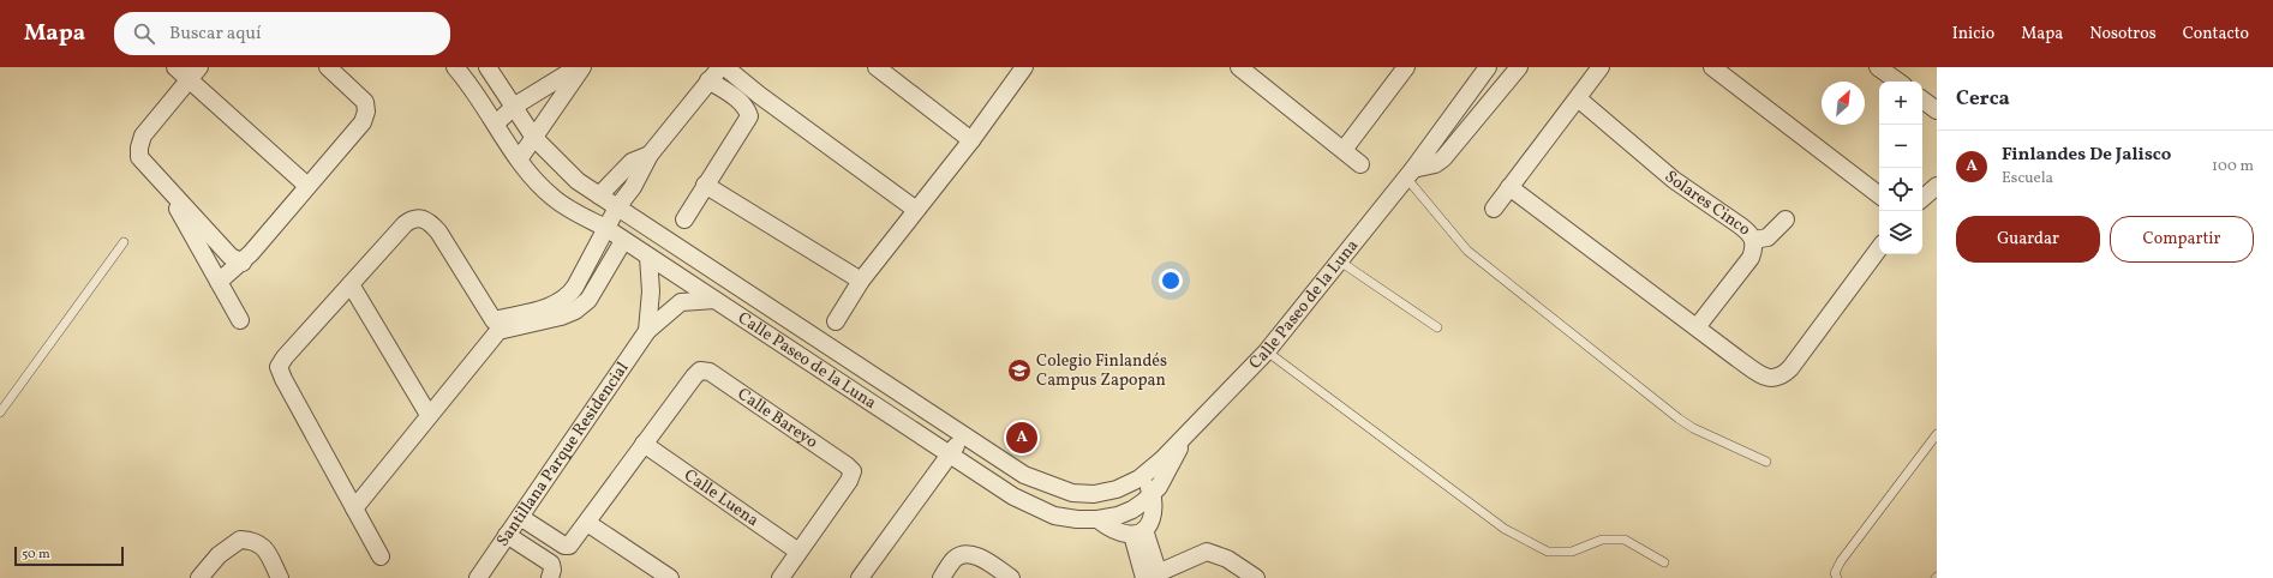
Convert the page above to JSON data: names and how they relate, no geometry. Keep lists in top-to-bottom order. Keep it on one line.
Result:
{"streets":{"street":["Solares Cinco","Calle Paseo de la Luna","Calle Bareyo","Santillana Parque Residencial","Calle Luena"]},"crossings":[["Calle Bareyo","Calle Luena"]],"places":{"school or university":["Colegio Finlandés Campus Zapopan"]},"scale_bar":"50 m","north":"top right","page":{"header":"Mapa","search":"Buscar aquí","nav":["Inicio","Mapa","Nosotros","Contacto"],"heading":"Cerca","map_buttons":["+","−"],"list":[{"mark":"A","name":"Finlandes De Jalisco","note":"Escuela","value":"100 m"}],"buttons":["Guardar","Compartir"],"pins":"A","scale":"50 m"}}
